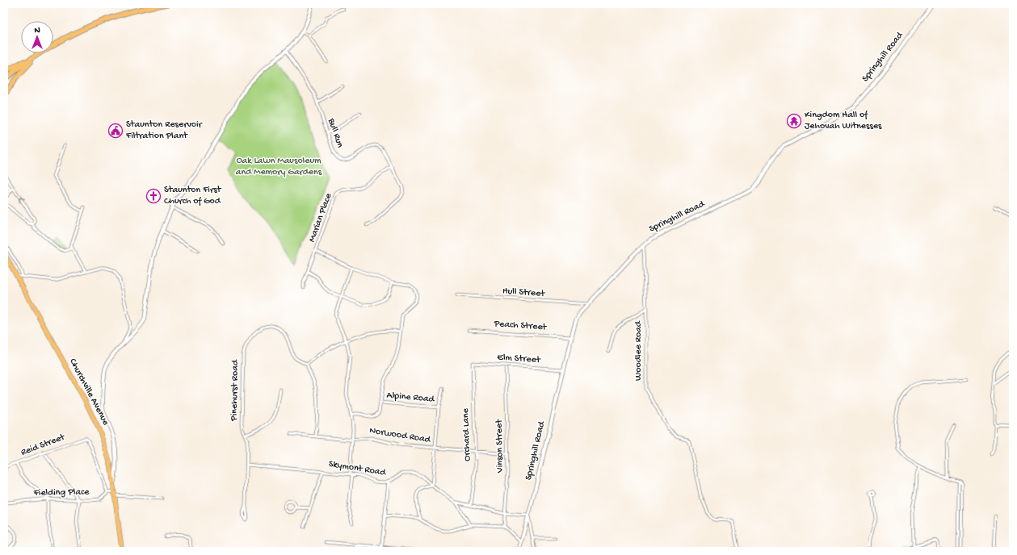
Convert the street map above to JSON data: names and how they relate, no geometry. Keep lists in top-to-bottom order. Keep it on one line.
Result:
{"streets":{"main road":["Churchville Avenue"],"street":["Springhill Road","Bull Run","Marian Place","Hull Street","Peach Street","Woodlee Road","Elm Street","Pinehurst Road","Alpine Road","Orchard Lane","Norwood Road","Reid Street","Vinson Street","Skymont Road","Fielding Place"]},"crossings":[["Springhill Road","Hull Street"],["Springhill Road","Peach Street"],["Springhill Road","Woodlee Road"],["Springhill Road","Elm Street"],["Springhill Road","Skymont Road"],["Bull Run","Marian Place"],["Elm Street","Orchard Lane"],["Elm Street","Vinson Street"],["Pinehurst Road","Skymont Road"],["Churchville Avenue","Fielding Place"],["Orchard Lane","Norwood Road"],["Orchard Lane","Skymont Road"],["Norwood Road","Vinson Street"],["Reid Street","Fielding Place"],["Vinson Street","Skymont Road"]],"parks":["Oak Lawn Mausoleum and Memory Gardens"],"places":{"temple":["Kingdom Hall of Jehovah Witnesses"],"public building":["Staunton Reservoir Filtration Plant"],"church":["Staunton First Church of God"]},"north":"top"}
